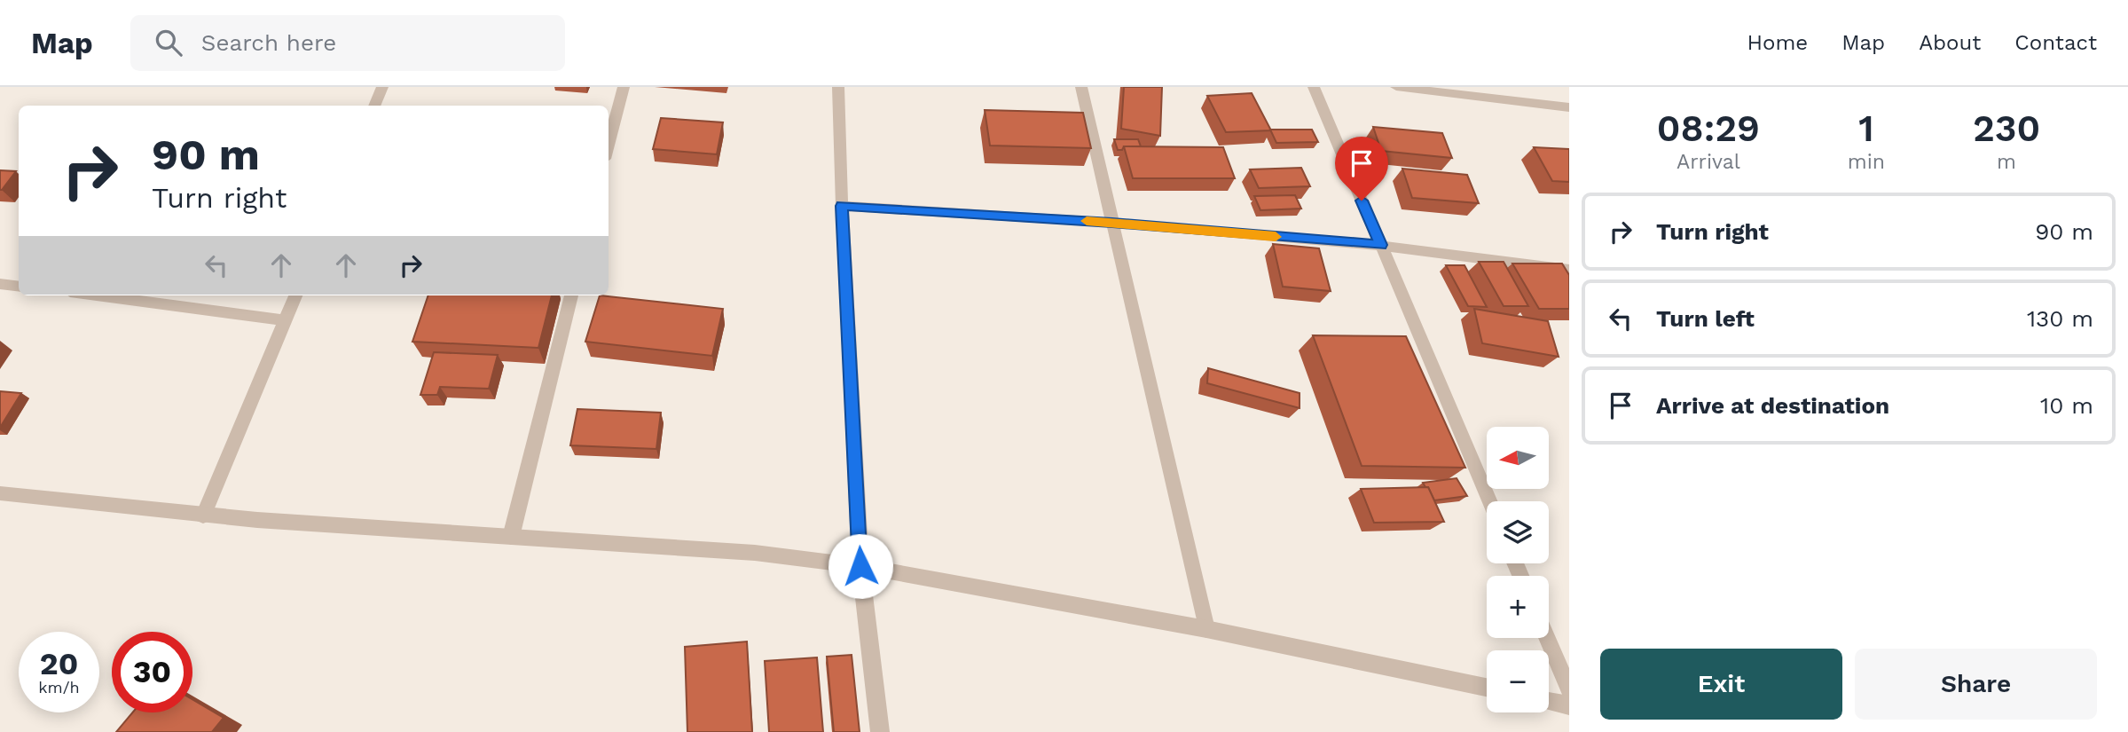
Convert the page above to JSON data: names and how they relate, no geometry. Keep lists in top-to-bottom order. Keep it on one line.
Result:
{"north":"left","page":{"header":"Map","search":"Search here","nav":["Home","Map","About","Contact"],"eta":["08:29","Arrival","1","min","230","m"],"turn":["90 m","Turn right"],"list":[{"name":"Turn right","value":"90 m"},{"name":"Turn left","value":"130 m"},{"name":"Arrive at destination","value":"10 m"}],"map_buttons":["+","−"],"speed":"20 km/h","limit":"30","buttons":["Exit","Share"]}}
